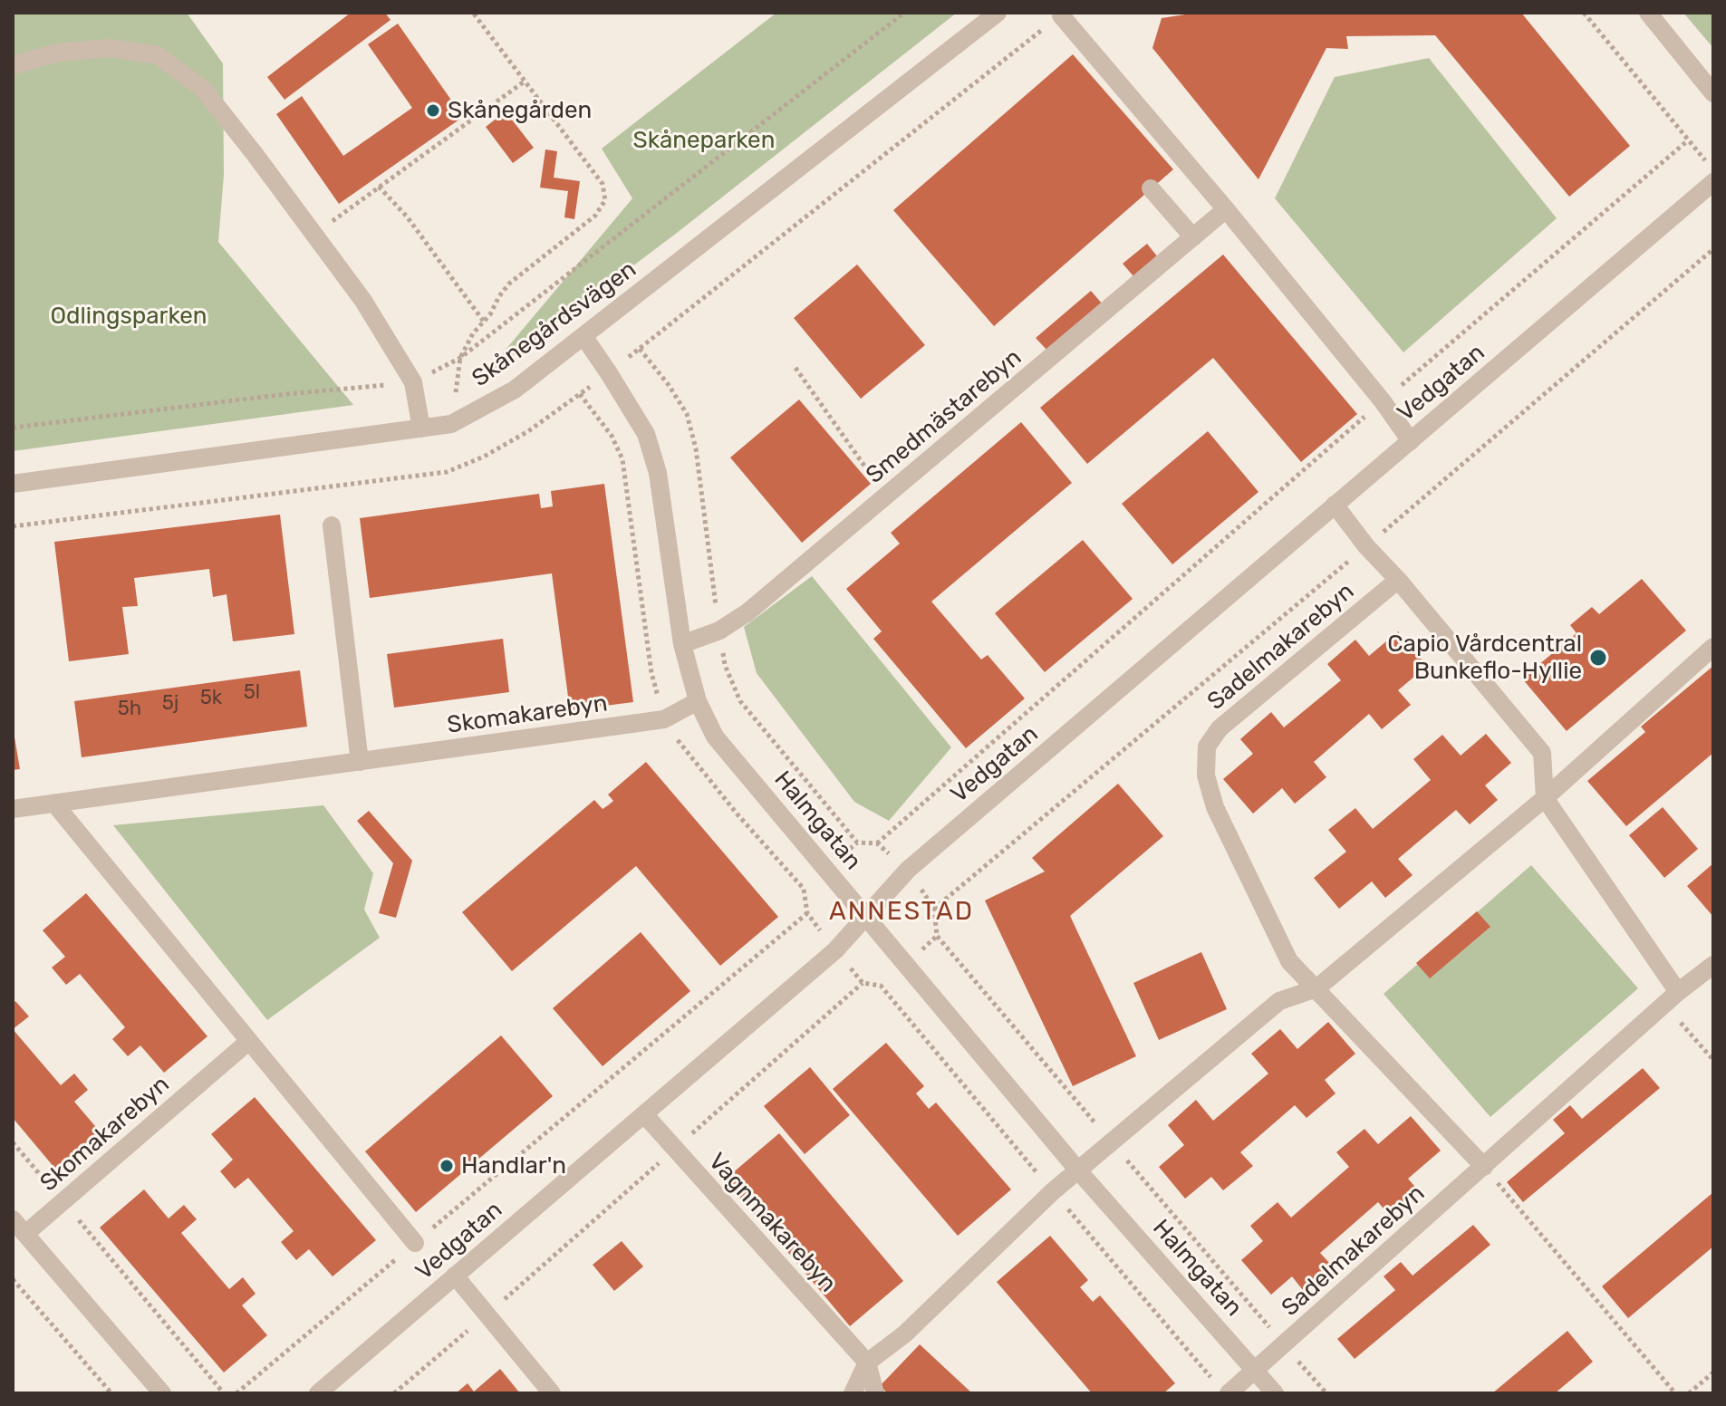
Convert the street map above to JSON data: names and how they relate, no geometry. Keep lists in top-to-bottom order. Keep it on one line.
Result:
{"streets":{"street":["Skånegårdsvägen","Vedgatan","Smedmästarebyn","Sadelmakarebyn","Skomakarebyn","Halmgatan","Vagnmakarebyn"]},"crossings":[["Skånegårdsvägen","Halmgatan"],["Vedgatan","Halmgatan"],["Vedgatan","Vagnmakarebyn"],["Smedmästarebyn","Halmgatan"],["Sadelmakarebyn","Halmgatan"],["Skomakarebyn","Halmgatan"]],"districts":["ANNESTAD"],"parks":["Skåneparken","Odlingsparken"],"places":["Skånegården","Capio Vårdcentral Bunkeflo-Hyllie","Handlar'n"],"house_numbers":["5l","5k","5j","5h"]}
